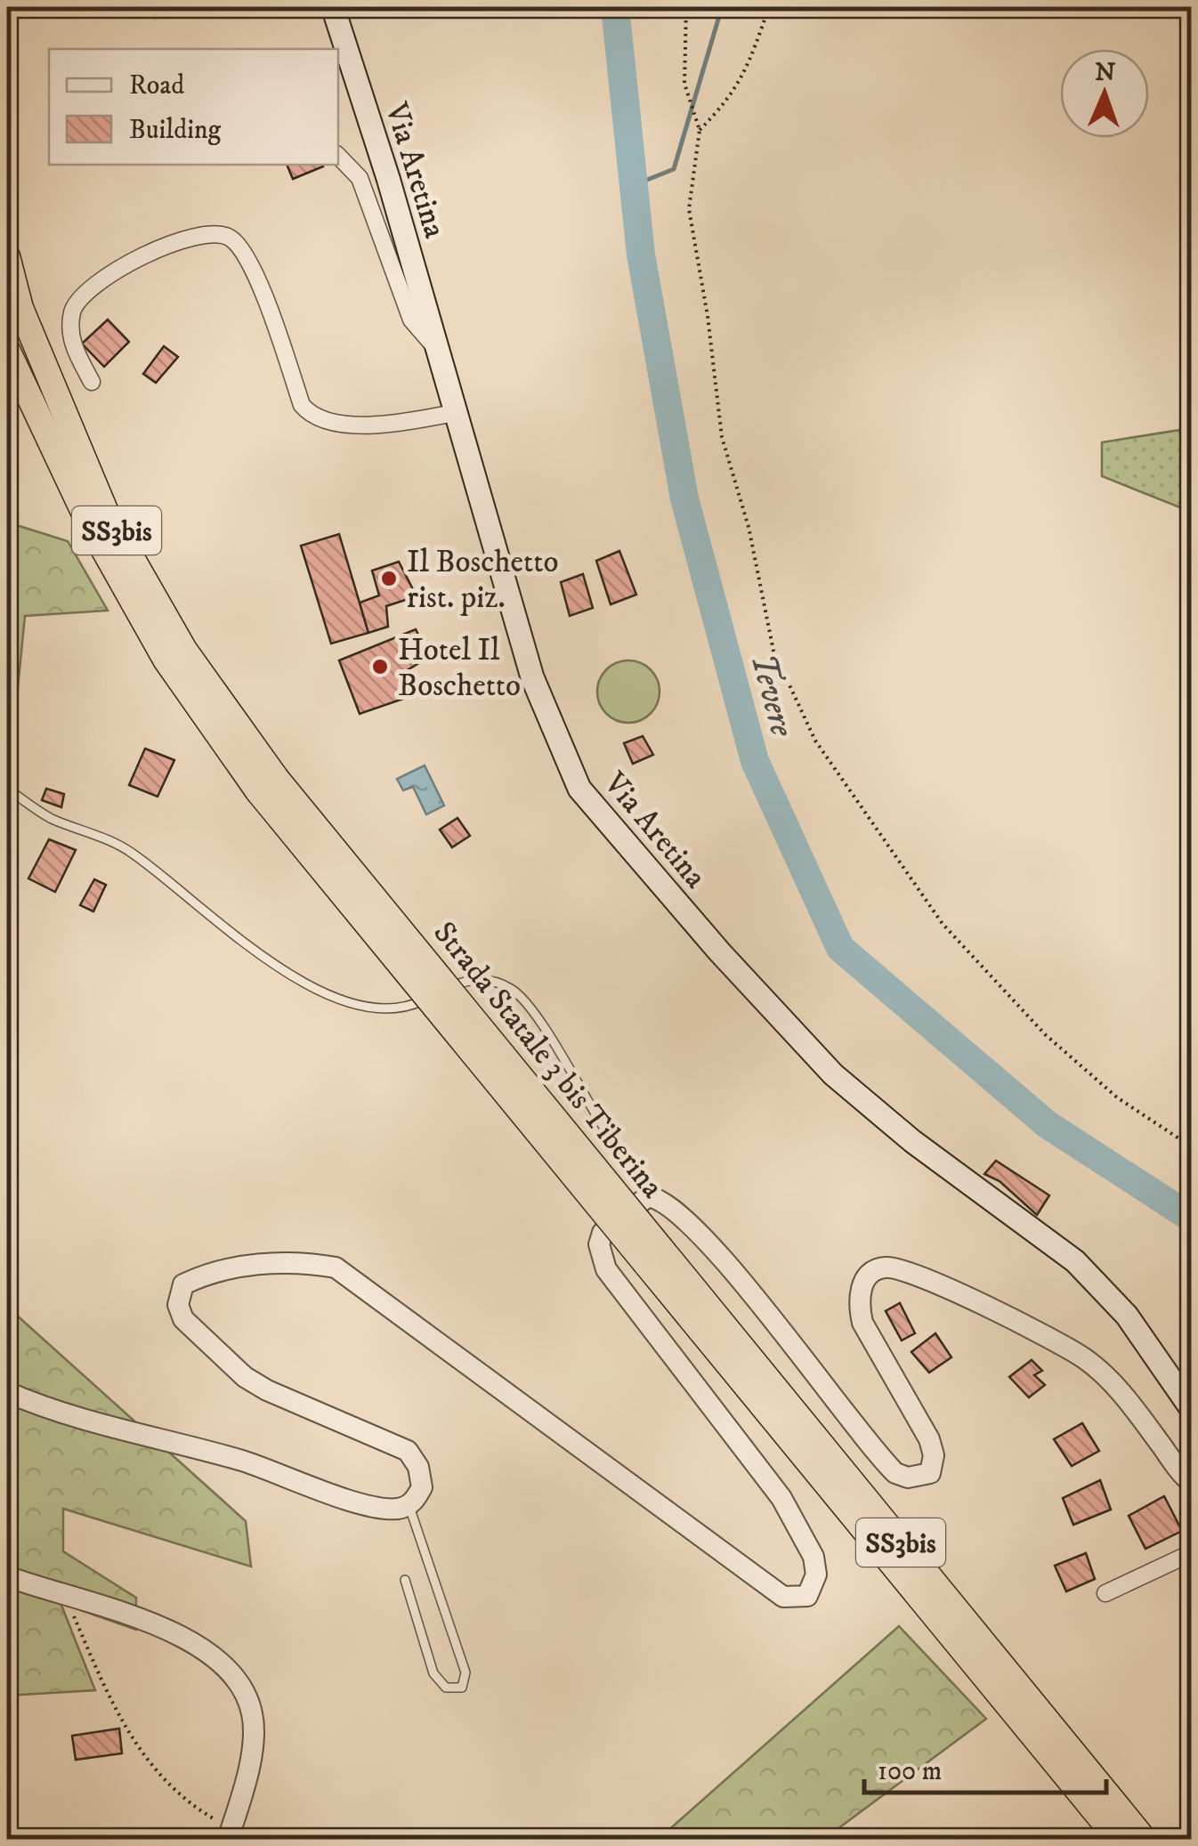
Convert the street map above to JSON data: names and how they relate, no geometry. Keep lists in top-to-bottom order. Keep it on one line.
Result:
{"streets":{"highway":["SS3bis","Strada Statale 3 bis Tiberina"],"main road":["Via Aretina"]},"water":["Tevere"],"places":["Il Boschetto rist. piz.","Hotel Il Boschetto"],"legend":["Road","Building"],"scale_bar":"100 m","north":"top"}
